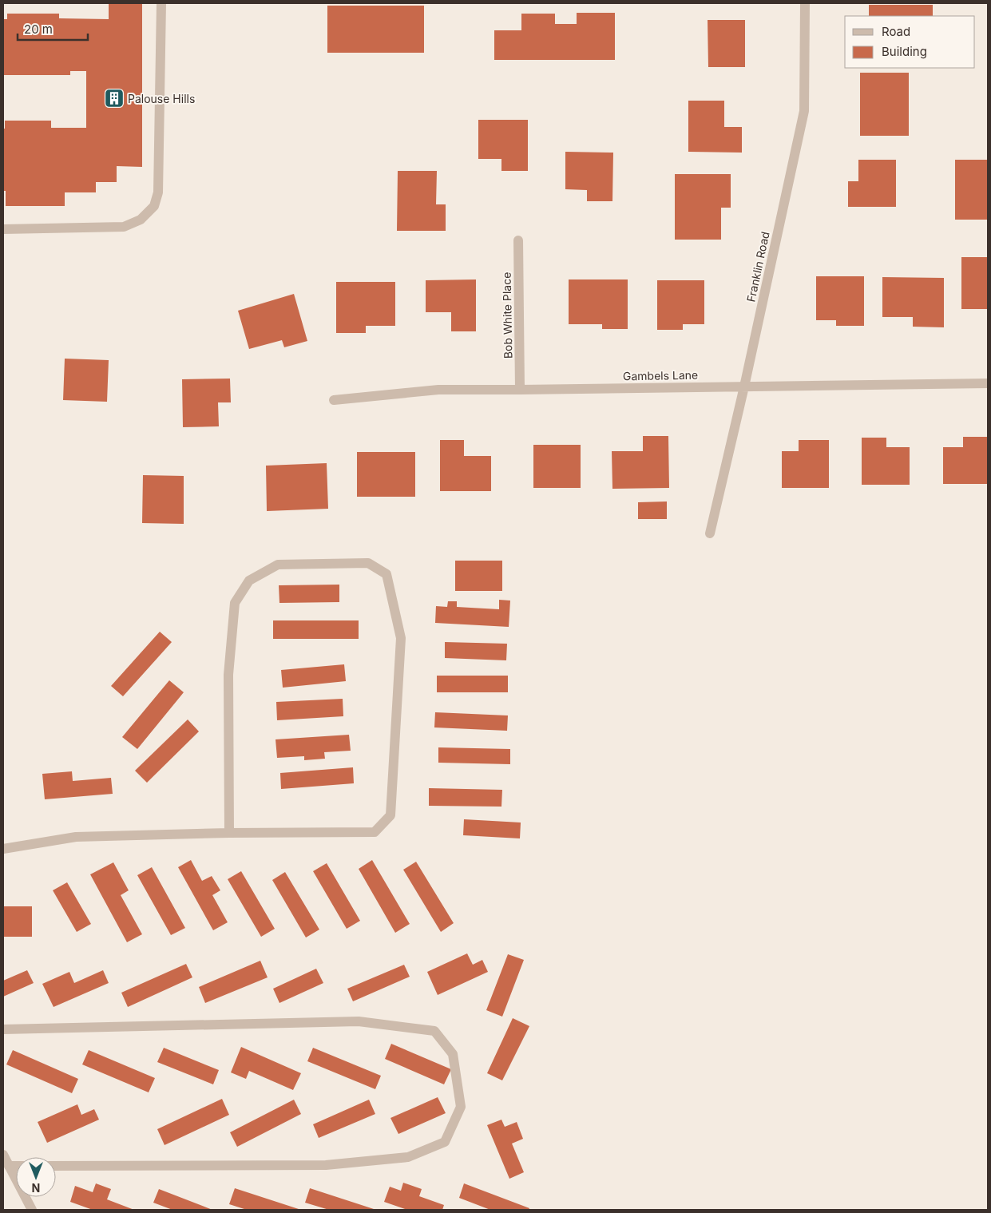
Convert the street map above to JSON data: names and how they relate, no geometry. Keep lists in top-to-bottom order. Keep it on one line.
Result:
{"streets":{"street":["Franklin Road","Bob White Place","Gambels Lane"]},"crossings":[["Franklin Road","Gambels Lane"],["Bob White Place","Gambels Lane"]],"places":{"building":["Palouse Hills"]},"legend":["Road","Building"],"scale_bar":"20 m","north":"bottom"}
